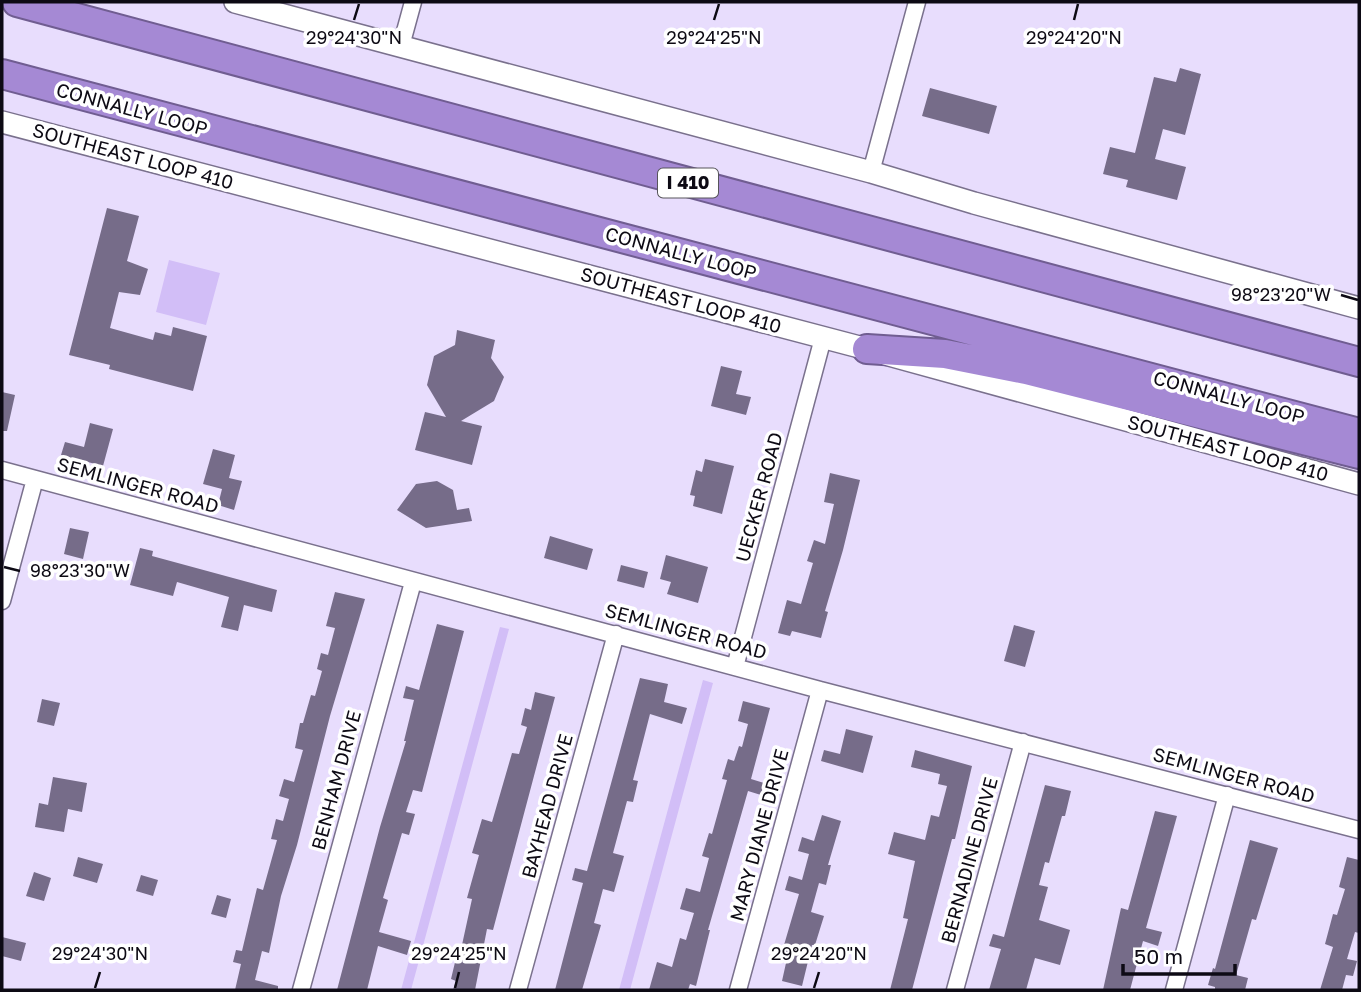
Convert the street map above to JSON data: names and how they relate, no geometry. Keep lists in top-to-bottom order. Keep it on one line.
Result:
{"streets":{"highway":["CONNALLY LOOP","I 410"],"main road":["SOUTHEAST LOOP 410"],"street":["SEMLINGER ROAD","UECKER ROAD","BENHAM DRIVE","BAYHEAD DRIVE","MARY DIANE DRIVE","BERNADINE DRIVE"]},"crossings":[["SOUTHEAST LOOP 410","UECKER ROAD"],["SEMLINGER ROAD","UECKER ROAD"],["SEMLINGER ROAD","BENHAM DRIVE"],["SEMLINGER ROAD","BAYHEAD DRIVE"],["SEMLINGER ROAD","MARY DIANE DRIVE"],["SEMLINGER ROAD","BERNADINE DRIVE"]],"scale_bar":"50 m","coordinates":["29°24'30\"N","29°24'25\"N","29°24'20\"N","98°23'20\"W","98°23'30\"W"]}
